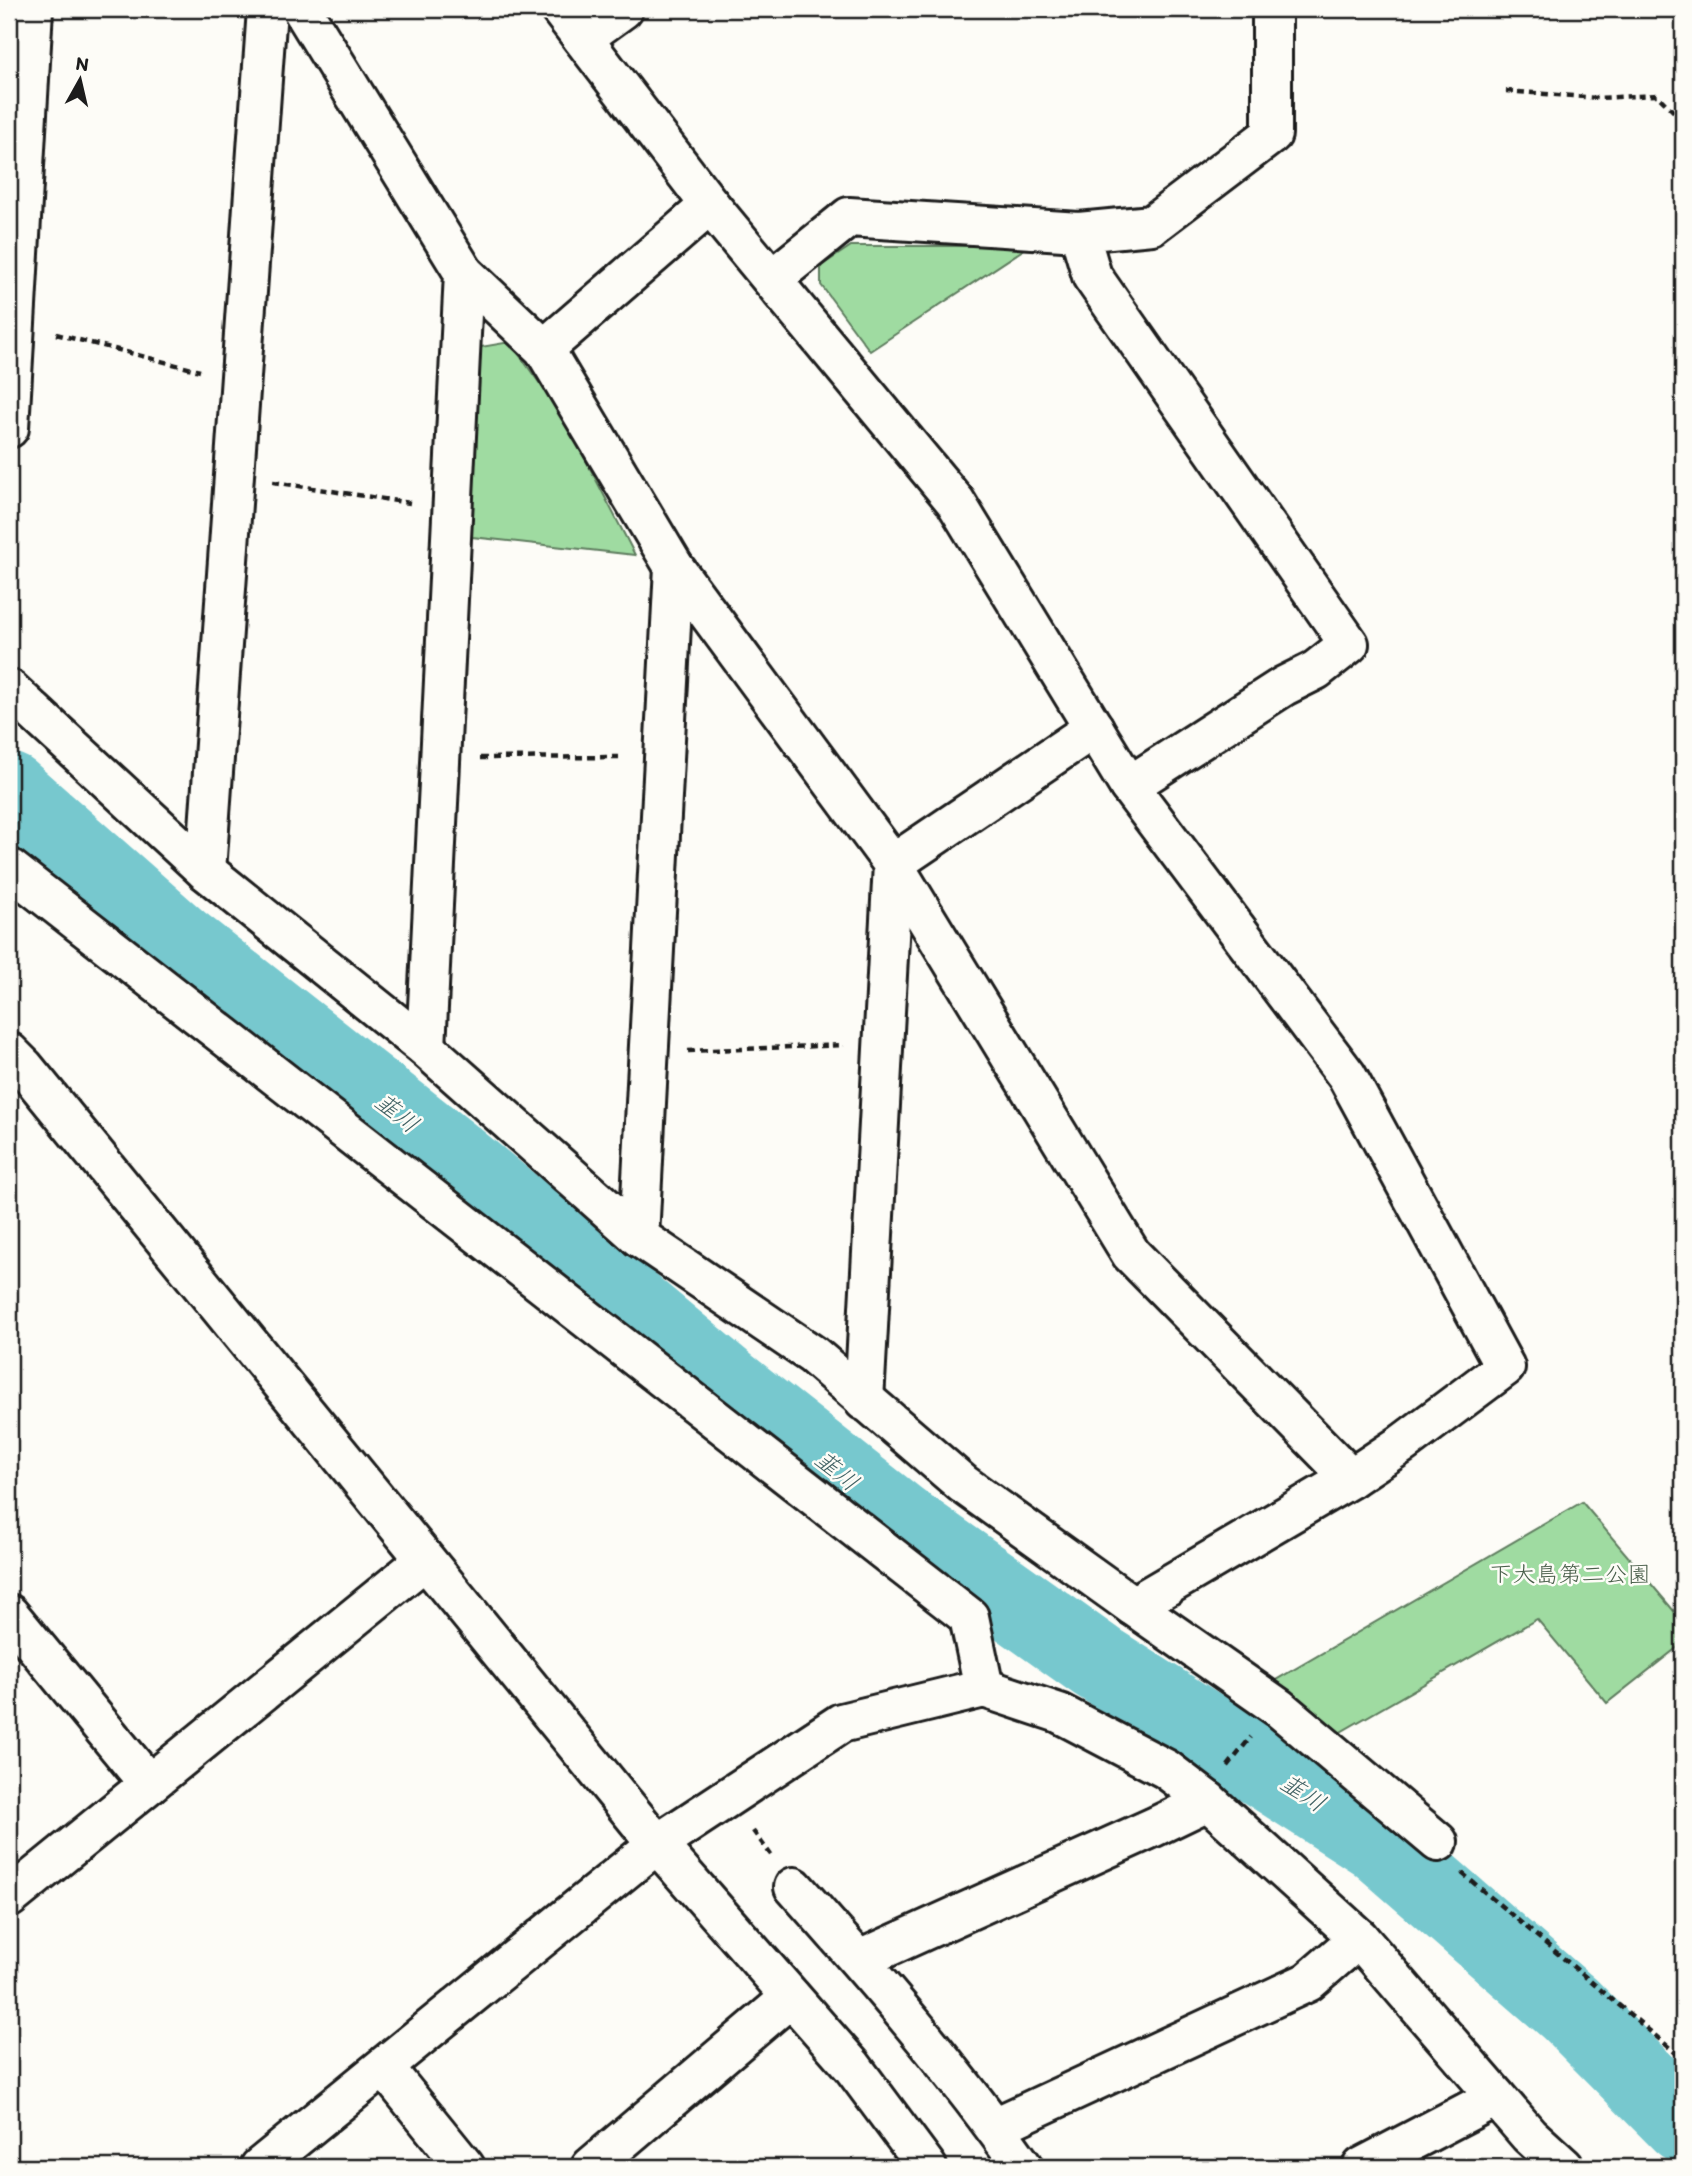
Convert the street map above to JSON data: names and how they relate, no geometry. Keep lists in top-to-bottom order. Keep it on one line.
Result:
{"water":["韮川"],"parks":["下大島第二公園"],"north":"top"}
